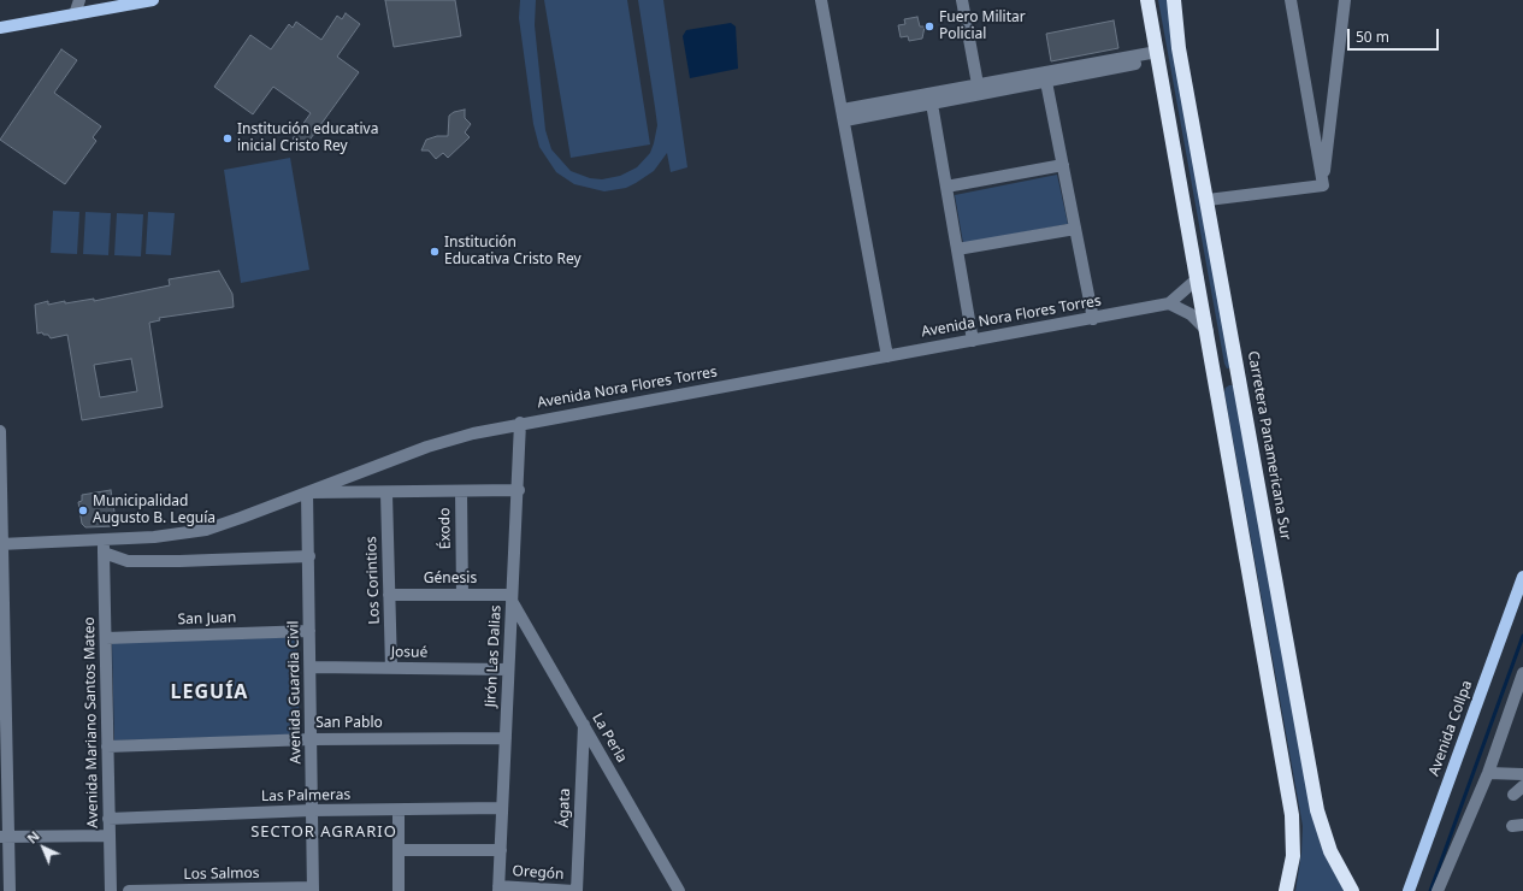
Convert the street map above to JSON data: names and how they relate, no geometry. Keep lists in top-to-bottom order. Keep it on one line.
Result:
{"streets":{"highway":["Carretera Panamericana Sur"],"main road":["Avenida Collpa"],"street":["Avenida Nora Flores Torres","Éxodo","Génesis","Los Corintios","San Juan","Josué","Jirón Las Dalias","Avenida Guardia Civil","Avenida Mariano Santos Mateo","San Pablo","La Perla","Las Palmeras","Ágata","Oregón","Los Salmos"]},"crossings":[["Avenida Nora Flores Torres","Jirón Las Dalias"],["Avenida Nora Flores Torres","Avenida Guardia Civil"],["Éxodo","Génesis"],["Génesis","Los Corintios"],["Génesis","Jirón Las Dalias"],["Génesis","La Perla"],["Los Corintios","Josué"],["San Juan","Avenida Guardia Civil"],["San Juan","Avenida Mariano Santos Mateo"],["Josué","Jirón Las Dalias"],["Josué","Avenida Guardia Civil"],["Jirón Las Dalias","San Pablo"],["Jirón Las Dalias","La Perla"],["Jirón Las Dalias","Las Palmeras"],["Jirón Las Dalias","Oregón"],["Avenida Guardia Civil","San Pablo"],["Avenida Guardia Civil","Las Palmeras"],["Avenida Guardia Civil","Los Salmos"],["Avenida Mariano Santos Mateo","San Pablo"],["Avenida Mariano Santos Mateo","Las Palmeras"],["La Perla","Ágata"],["Ágata","Oregón"]],"districts":["LEGUÍA","SECTOR AGRARIO"],"places":["Fuero Militar Policial","Institución educativa inicial Cristo Rey","Institución Educativa Cristo Rey","Municipalidad Augusto B. Leguía"],"scale_bar":"50 m","north":"top left"}
